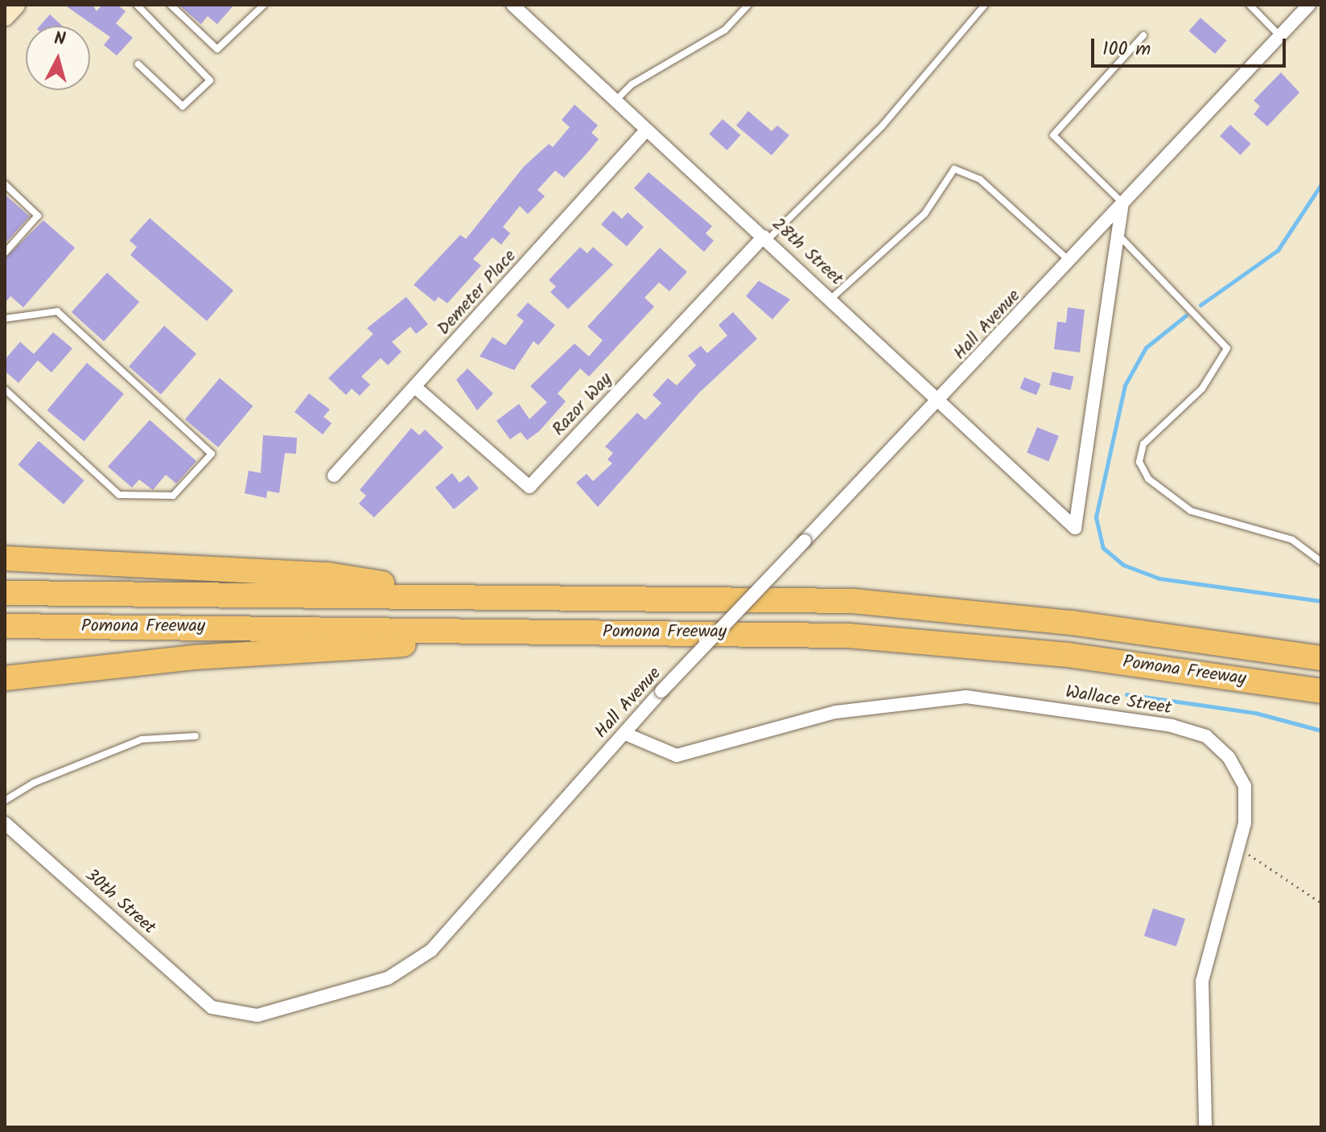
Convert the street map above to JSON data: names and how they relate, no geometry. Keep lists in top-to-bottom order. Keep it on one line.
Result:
{"streets":{"highway":["Pomona Freeway"],"street":["28th Street","Demeter Place","Hall Avenue","Razor Way","Wallace Street","30th Street"]},"crossings":[["28th Street","Demeter Place"],["28th Street","Hall Avenue"],["28th Street","Razor Way"],["Demeter Place","Razor Way"],["Hall Avenue","Wallace Street"],["Hall Avenue","30th Street"]],"scale_bar":"100 m","north":"top"}
